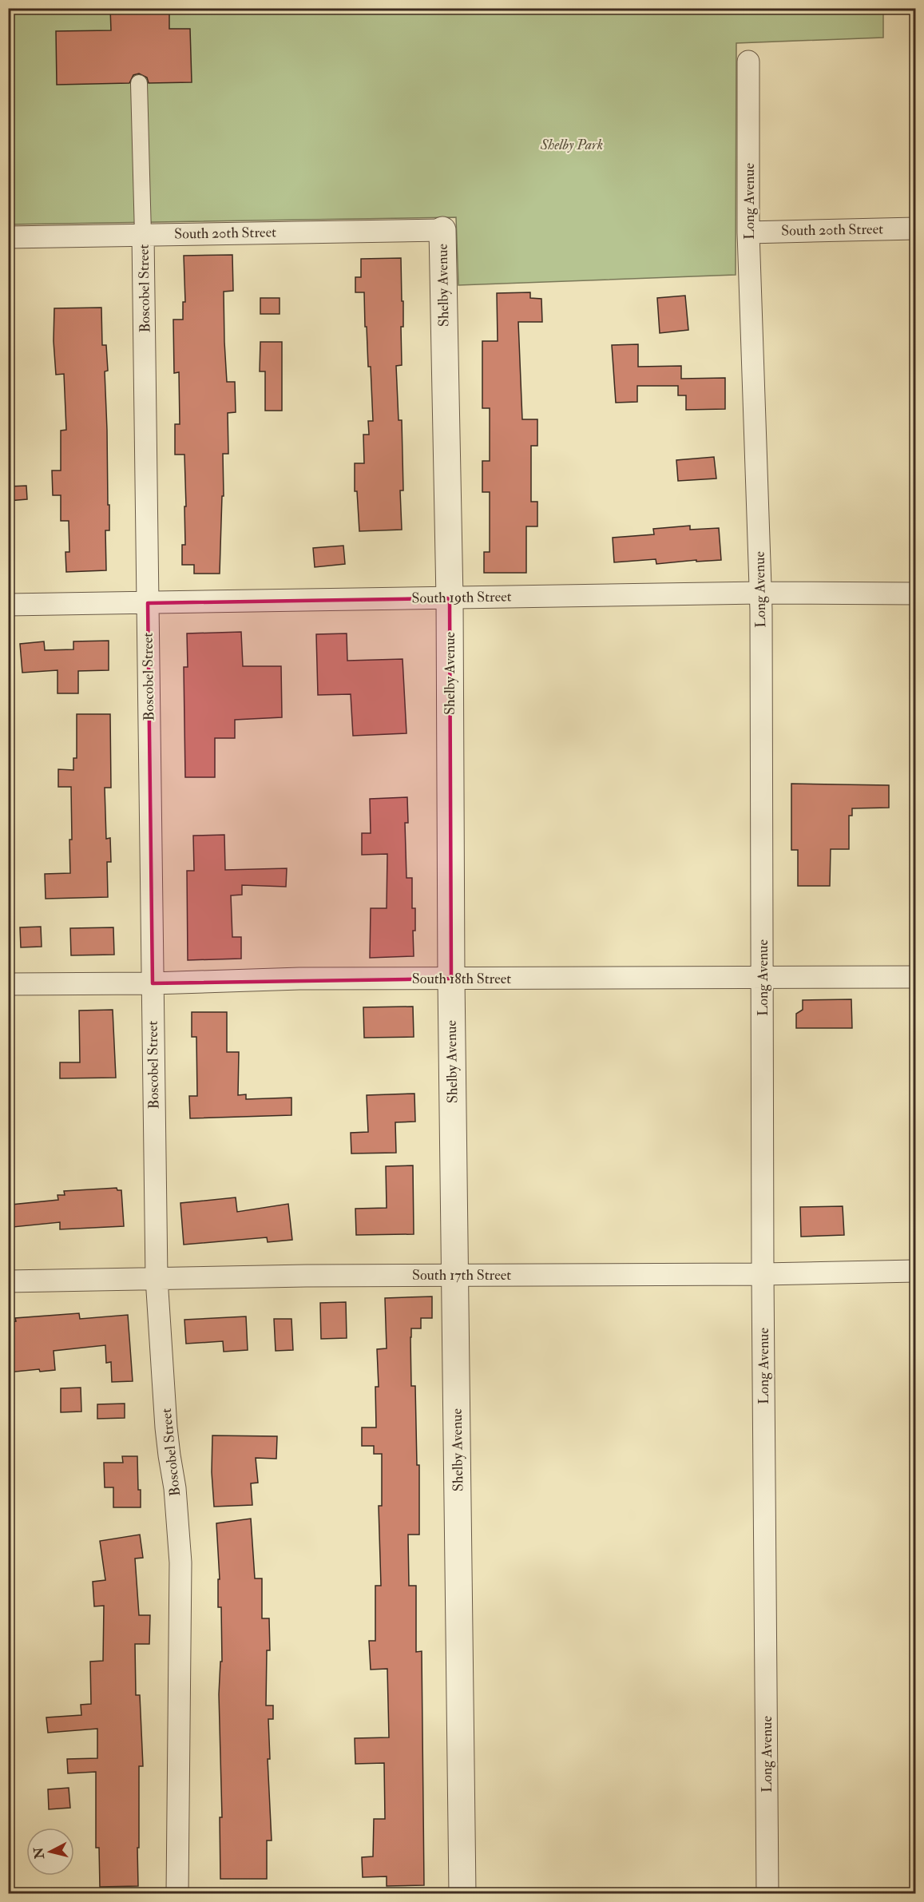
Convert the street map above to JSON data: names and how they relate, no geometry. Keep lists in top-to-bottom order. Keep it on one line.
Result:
{"streets":{"street":["Long Avenue","South 20th Street","Shelby Avenue","Boscobel Street","South 19th Street","South 18th Street","South 17th Street"]},"crossings":[["Long Avenue","South 20th Street"],["Long Avenue","South 19th Street"],["Long Avenue","South 18th Street"],["Long Avenue","South 17th Street"],["South 20th Street","Shelby Avenue"],["South 20th Street","Boscobel Street"],["Shelby Avenue","South 19th Street"],["Shelby Avenue","South 18th Street"],["Shelby Avenue","South 17th Street"],["Boscobel Street","South 19th Street"],["Boscobel Street","South 18th Street"],["Boscobel Street","South 17th Street"]],"parks":["Shelby Park"],"north":"left"}
